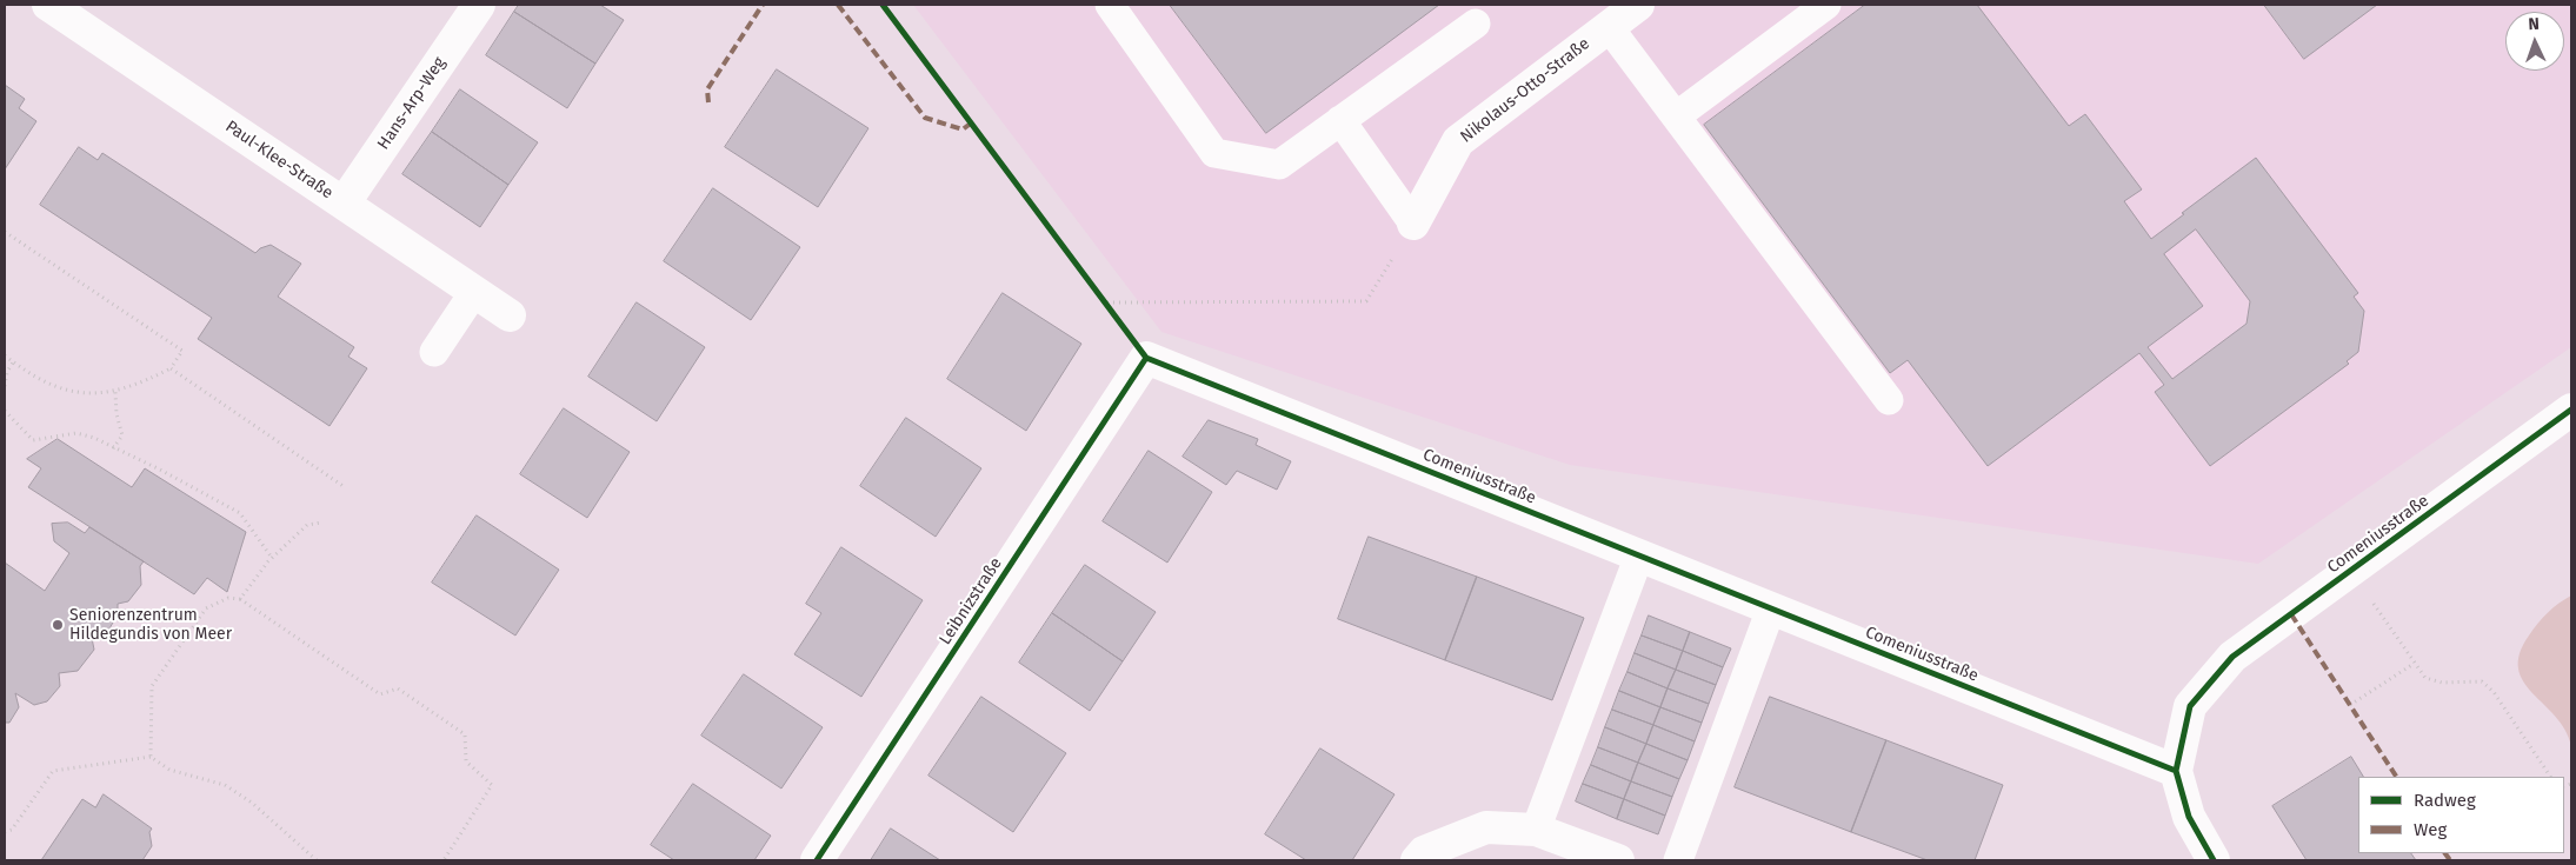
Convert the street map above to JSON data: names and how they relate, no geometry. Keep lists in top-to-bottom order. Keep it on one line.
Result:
{"streets":{"street":["Nikolaus-Otto-Straße","Hans-Arp-Weg","Paul-Klee-Straße","Comeniusstraße","Leibnizstraße"]},"crossings":[["Hans-Arp-Weg","Paul-Klee-Straße"],["Comeniusstraße","Leibnizstraße"]],"places":["Seniorenzentrum Hildegundis von Meer"],"legend":["Radweg","Weg"],"north":"top"}
